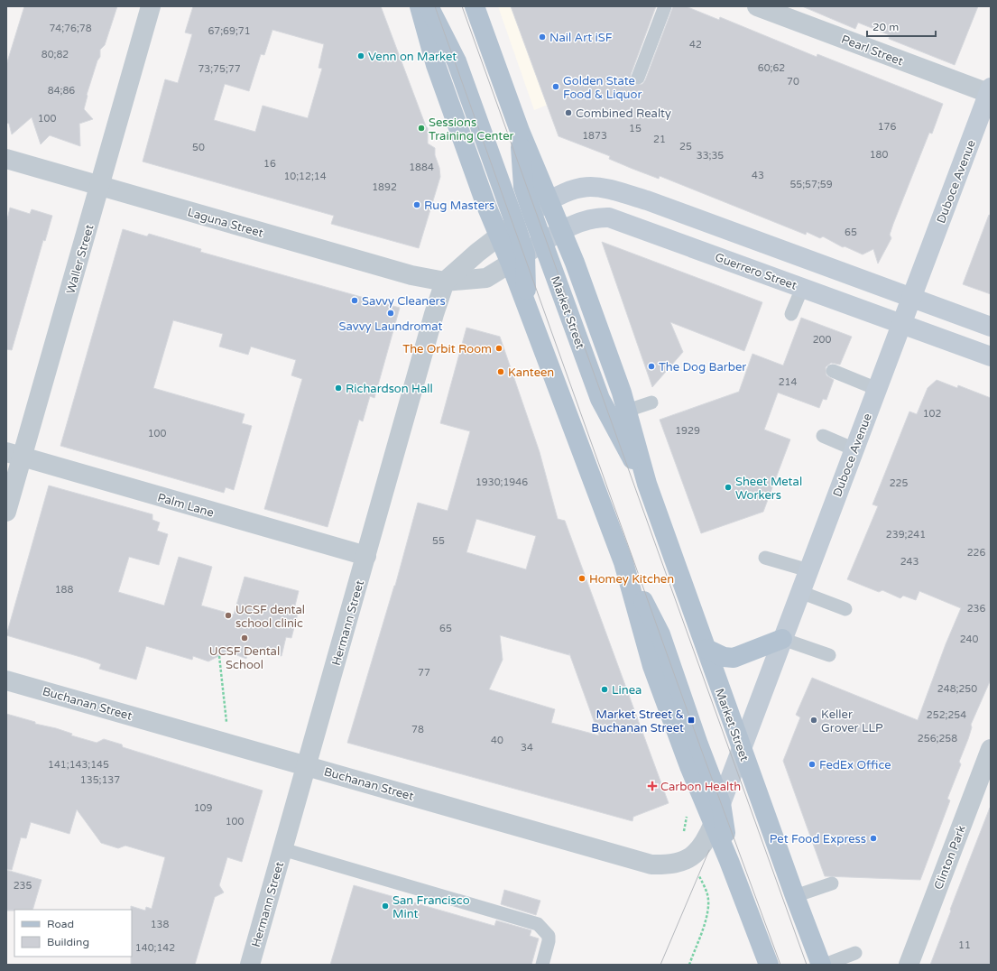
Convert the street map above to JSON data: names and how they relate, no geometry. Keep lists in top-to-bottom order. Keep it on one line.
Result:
{"streets":{"main road":["Duboce Avenue","Guerrero Street","Market Street"],"street":["Pearl Street","Laguna Street","Waller Street","Palm Lane","Hermann Street","Buchanan Street","Clinton Park"]},"crossings":[["Pearl Street","Duboce Avenue"],["Duboce Avenue","Guerrero Street"],["Duboce Avenue","Market Street"],["Duboce Avenue","Buchanan Street"],["Laguna Street","Waller Street"],["Laguna Street","Guerrero Street"],["Laguna Street","Hermann Street"],["Waller Street","Palm Lane"],["Guerrero Street","Market Street"],["Palm Lane","Hermann Street"],["Hermann Street","Buchanan Street"]],"places":{"other":["Nail Art iSF","Venn on Market","Golden State Food & Liquor","Combined Realty","Sessions Training Center","Rug Masters","Savvy Cleaners","Savvy Laundromat","The Orbit Room","The Dog Barber","Kanteen","Richardson Hall","Sheet Metal Workers","Homey Kitchen","UCSF dental school clinic","UCSF Dental School","Linea","Keller Grover LLP","FedEx Office","Pet Food Express","San Francisco Mint"],"transit":["Market Street & Buchanan Street"],"health":["Carbon Health"]},"house_numbers":["74;76;78","67;69;71","42","80;82","60;62","73;75;77","70","84;86","100","176","15","1873","21","25","50","180","33;35","16","1884","43","10;12;14","55;57;59","1892","65","200","214","102","1929","100","1930;1946","225","239;241","55","226","243","188","236","65","240","77","248;250","252;254","78","256;258","40","34","141;143;145","135;137","109","100","235","138","11","140;142"],"legend":["Road","Building"],"scale_bar":"20 m"}
